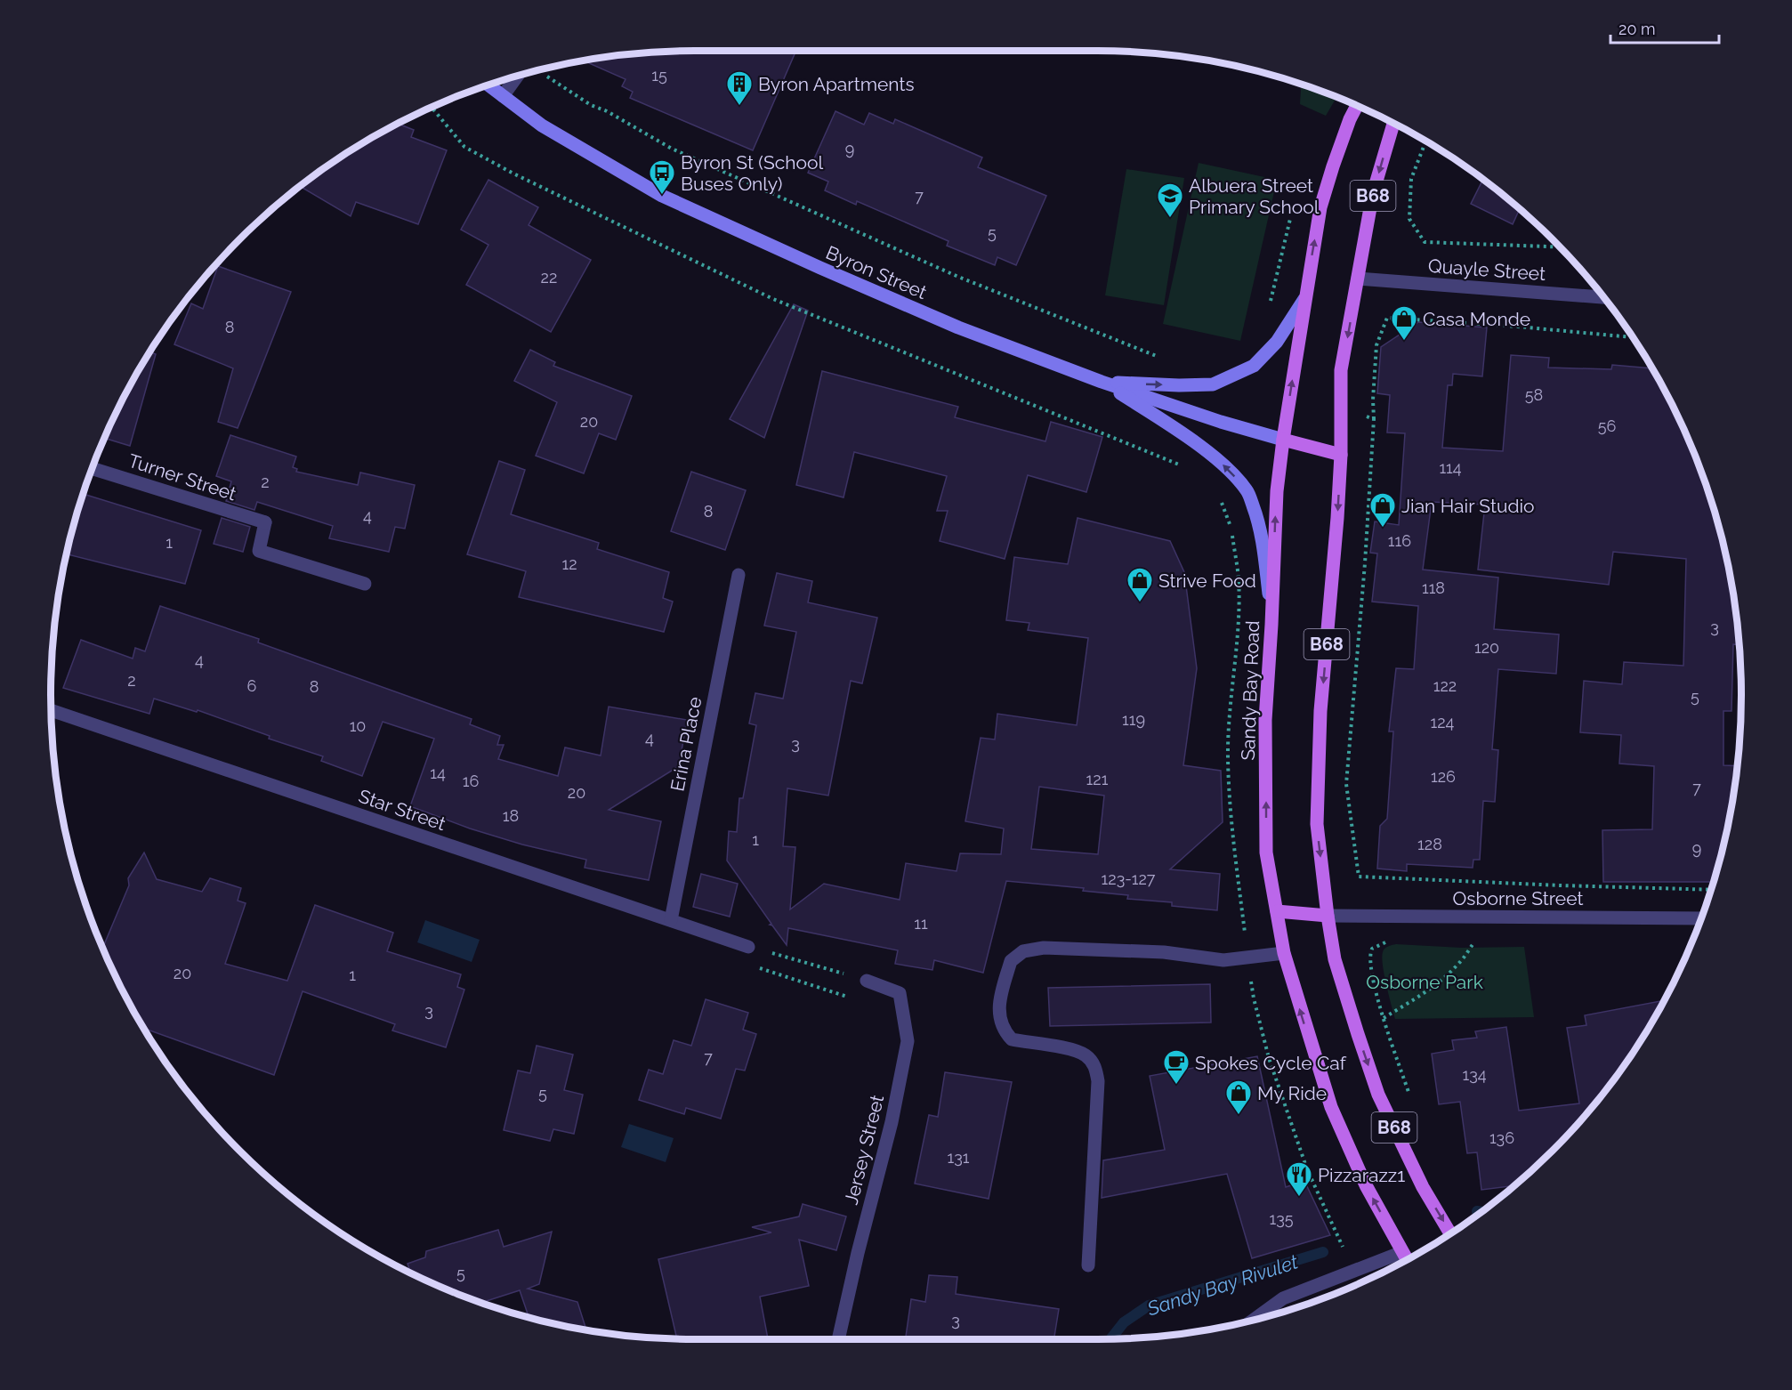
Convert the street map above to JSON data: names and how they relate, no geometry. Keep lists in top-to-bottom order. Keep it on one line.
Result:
{"streets":{"main road":["B68","Sandy Bay Road"],"street":["Quayle Street","Byron Street","Turner Street","Erina Place","Star Street","Osborne Street","Jersey Street"]},"crossings":[["B68","Quayle Street"],["B68","Osborne Street"],["Byron Street","Sandy Bay Road"],["Erina Place","Star Street"]],"water":["Sandy Bay Rivulet"],"parks":["Osborne Park"],"places":{"building":["Byron Apartments"],"bus stop":["Byron St (School Buses Only)"],"school or university":["Albuera Street Primary School"],"shop":["Casa Monde","Jian Hair Studio","Strive Food","My Ride"],"cafe":["Spokes Cycle Caf"],"restaurant":["Pizzarazz1"]},"house_numbers":["15","9","7","5","22","8","58","20","56","114","2","8","4","116","1","12","118","3","120","4","2","6","122","8","5","119","124","10","4","3","14","126","121","16","7","20","18","1","128","9","123-127","11","20","1","3","7","134","5","136","131","135","5","3"],"scale_bar":"20 m"}
